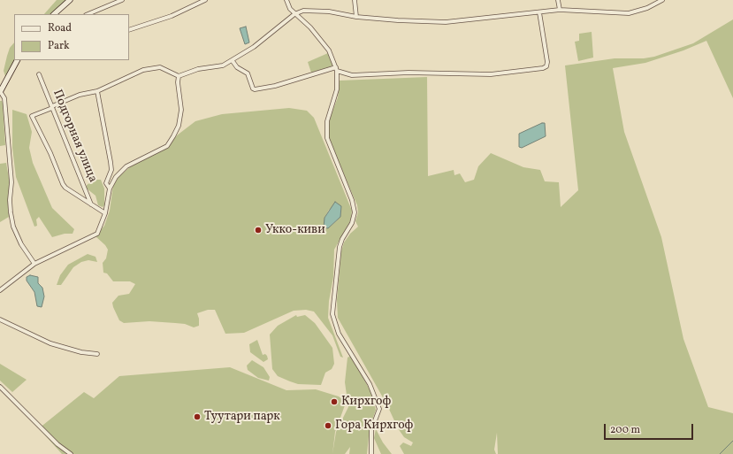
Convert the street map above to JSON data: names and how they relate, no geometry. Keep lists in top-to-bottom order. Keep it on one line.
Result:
{"streets":{"street":["Подгорная улица"]},"places":["Укко-киви","Кирхгоф","Туутари парк","Гора Кирхгоф"],"legend":["Road","Park"],"scale_bar":"200 m"}
